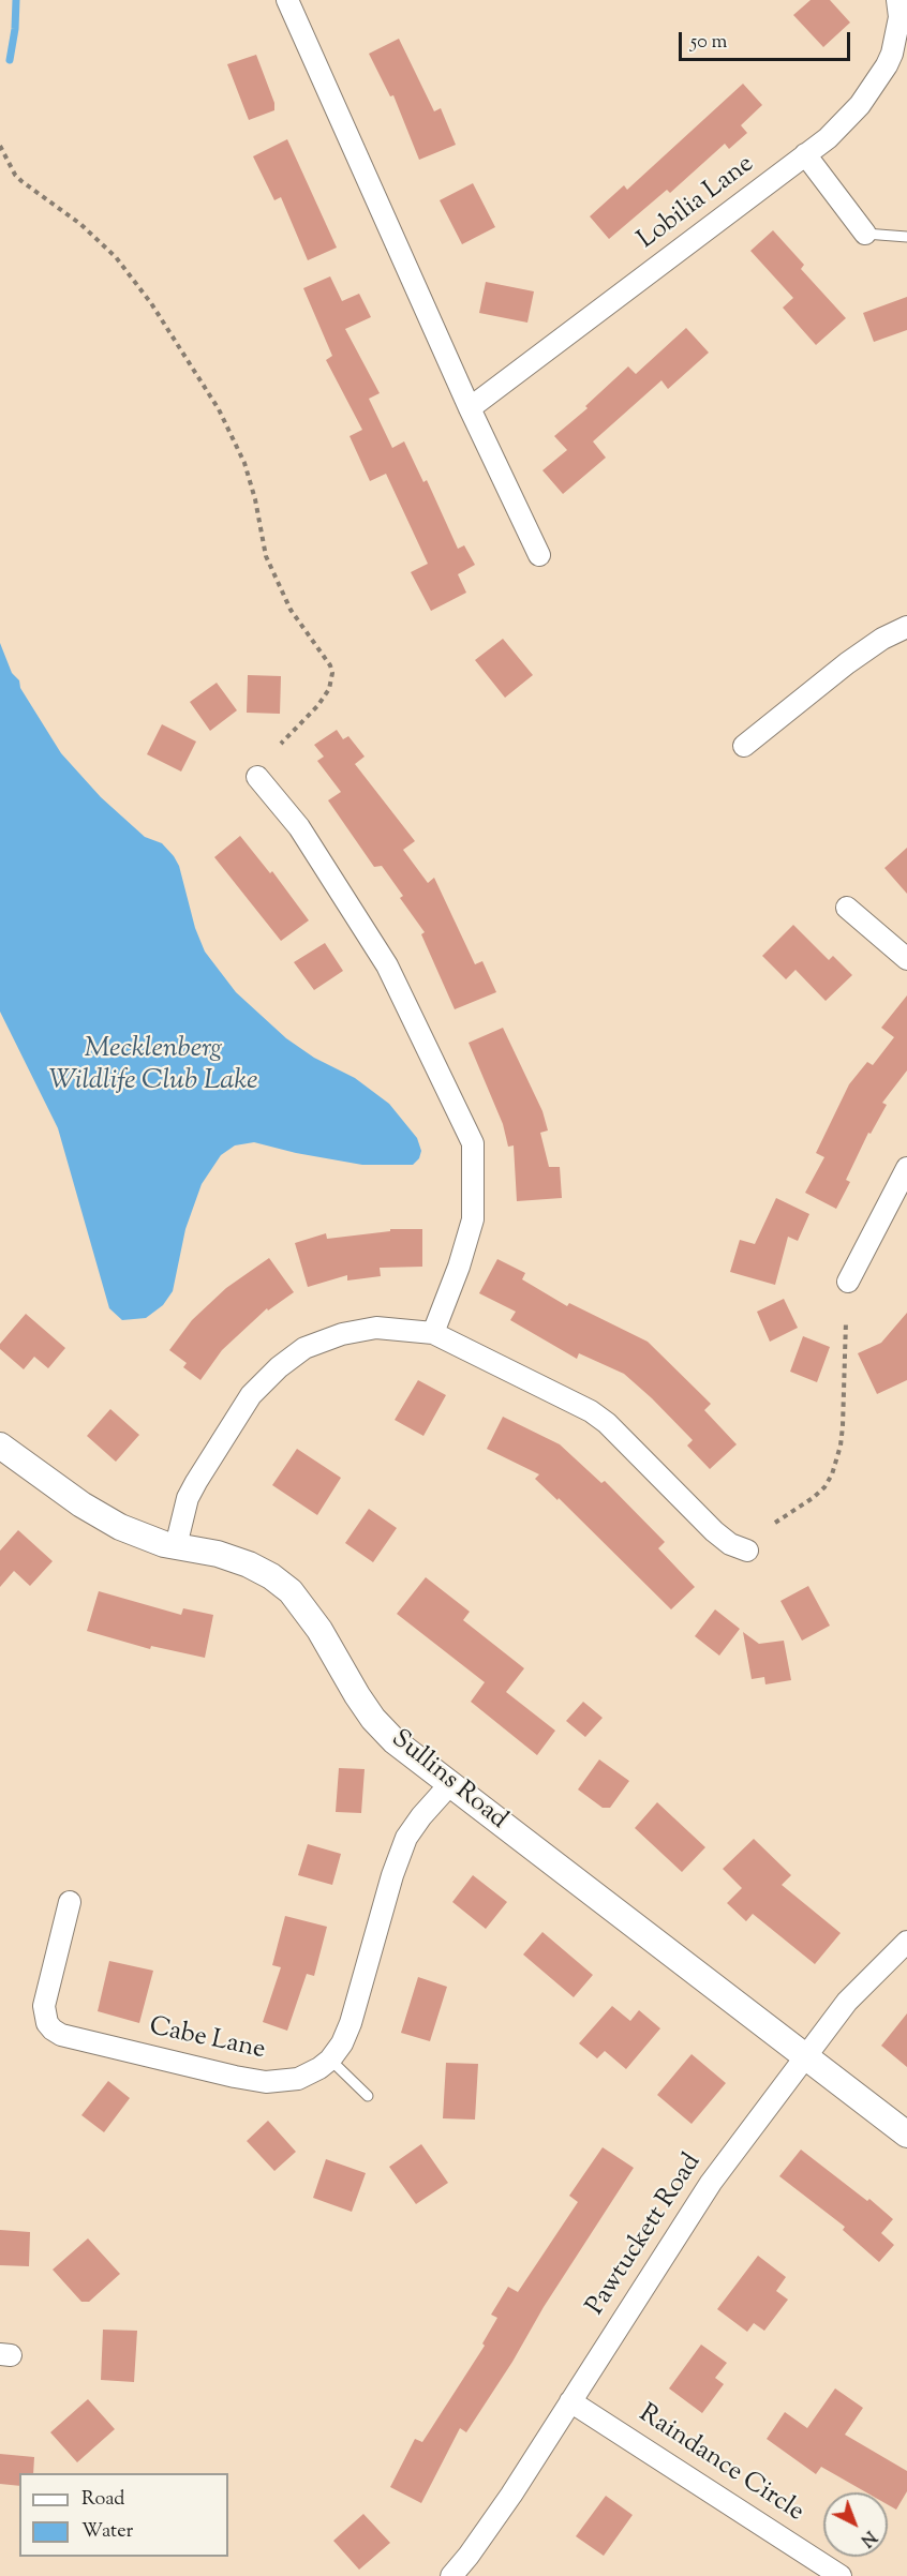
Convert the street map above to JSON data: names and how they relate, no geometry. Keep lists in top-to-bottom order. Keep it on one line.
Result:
{"streets":{"street":["Lobilia Lane","Sullins Road","Cabe Lane","Pawtuckett Road","Raindance Circle"]},"crossings":[["Sullins Road","Cabe Lane"],["Sullins Road","Pawtuckett Road"],["Pawtuckett Road","Raindance Circle"]],"water":["Mecklenberg Wildlife Club Lake"],"legend":["Road","Water"],"scale_bar":"50 m","north":"bottom right"}
